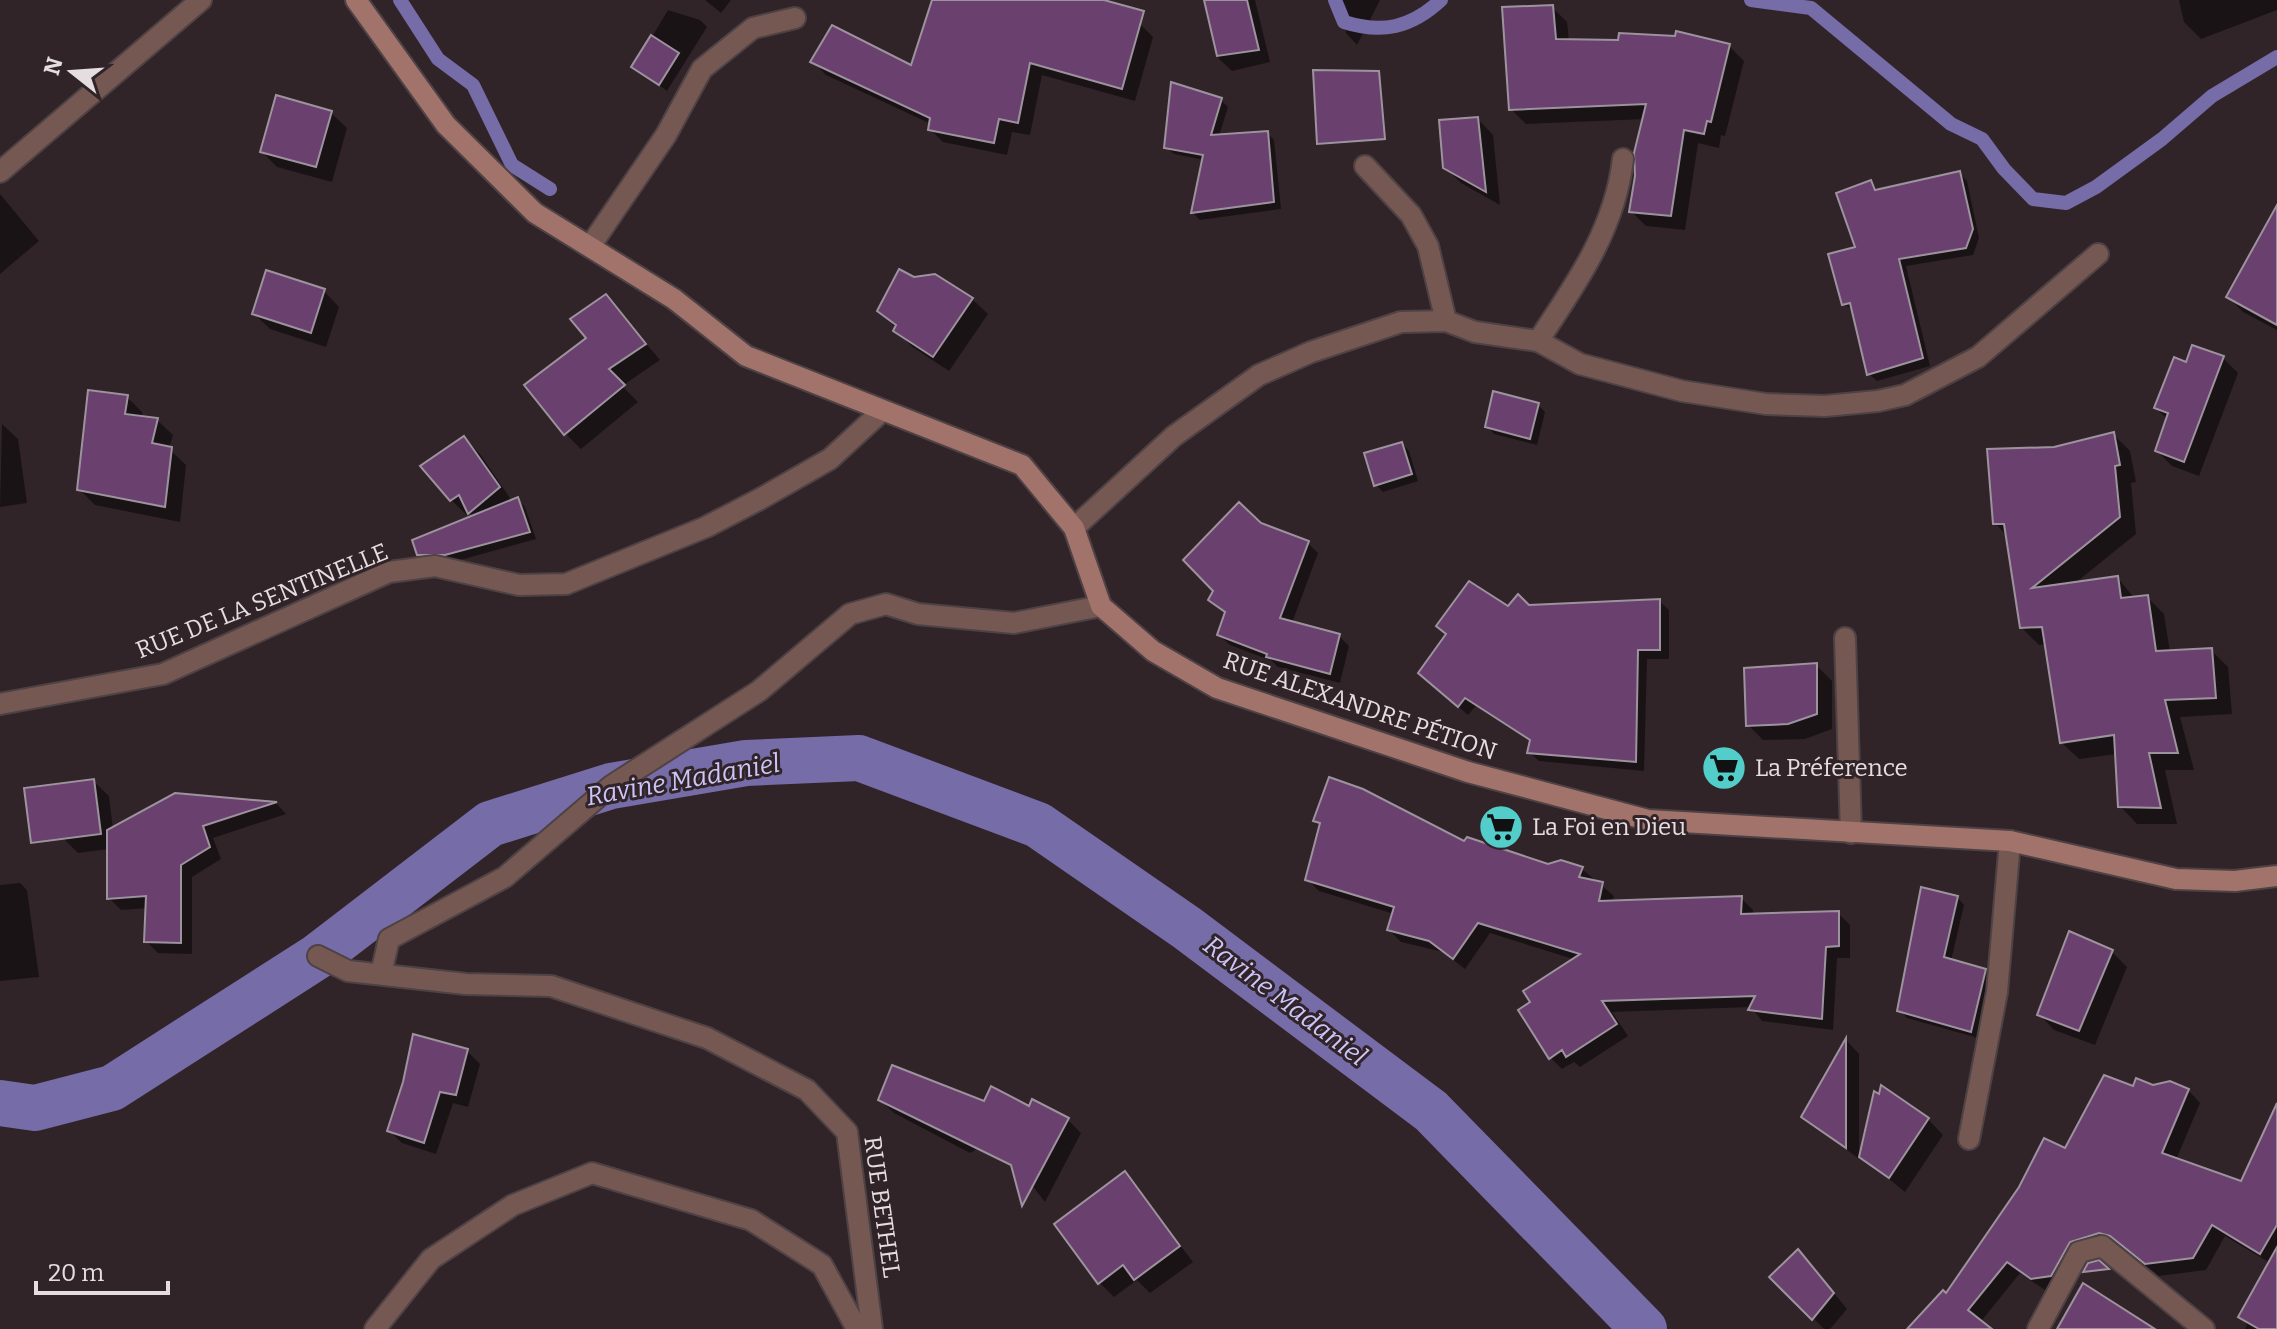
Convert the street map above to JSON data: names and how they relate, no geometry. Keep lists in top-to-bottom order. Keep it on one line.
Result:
{"streets":{"street":["RUE DE LA SENTINELLE","RUE ALEXANDRE PÉTION","RUE BETHEL"]},"water":["Ravine Madaniel"],"places":{"supermarket":["La Préference","La Foi en Dieu"]},"scale_bar":"20 m","north":"left"}
